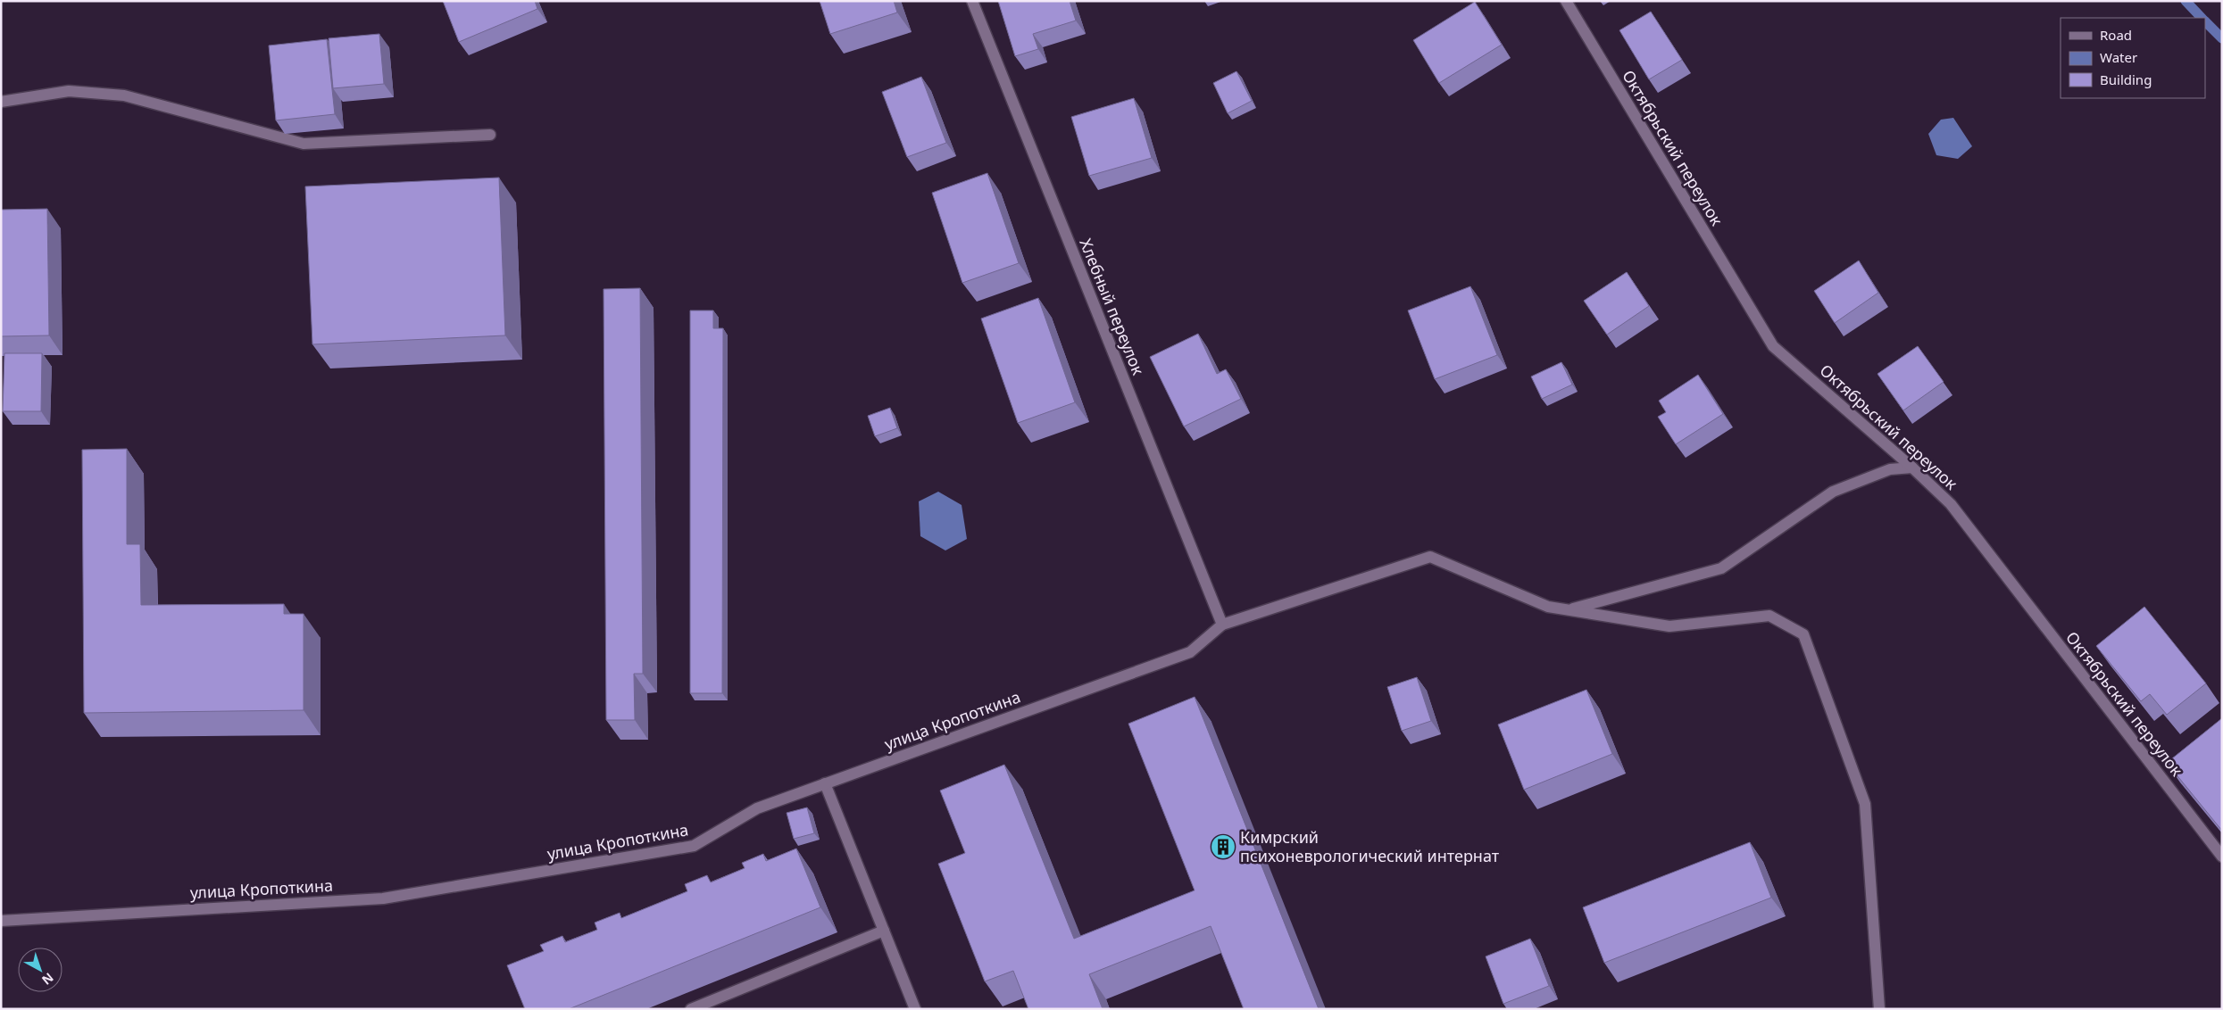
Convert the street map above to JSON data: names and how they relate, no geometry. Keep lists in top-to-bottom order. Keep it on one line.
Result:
{"streets":{"street":["Октябрьский переулок","Хлебный переулок","улица Кропоткина"]},"crossings":[["Хлебный переулок","улица Кропоткина"]],"places":{"building":["Кимрский психоневрологический интернат"]},"legend":["Road","Water","Building"],"north":"bottom right"}
